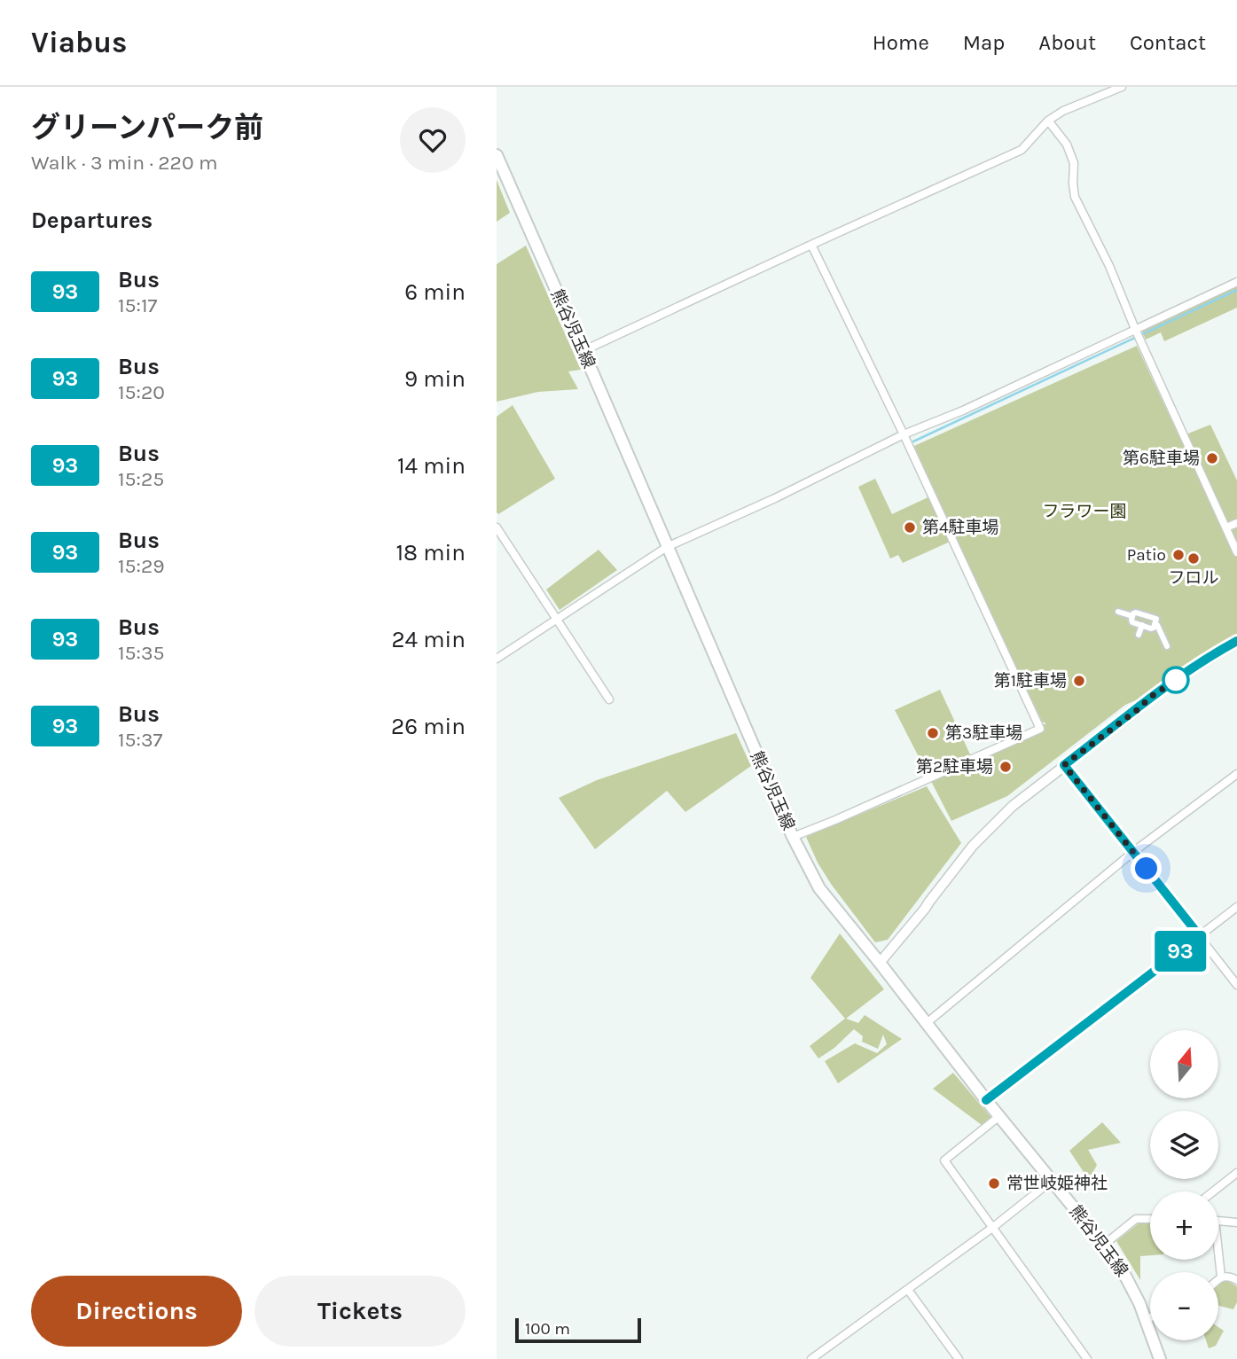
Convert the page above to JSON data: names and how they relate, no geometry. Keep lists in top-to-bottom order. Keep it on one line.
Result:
{"streets":{"main road":["熊谷児玉線"]},"parks":["フラワー園"],"places":["第6駐車場","第4駐車場","Patio","フロル","第1駐車場","第3駐車場","第2駐車場","常世岐姫神社"],"lines":["bus line 93"],"scale_bar":"100 m","north":"top","page":{"header":"Viabus","nav":["Home","Map","About","Contact"],"heading":[["グリーンパーク前","Walk · 3 min · 220 m"],"Departures"],"on_map":"93","list":[{"mark":"93","name":"Bus","note":"15:17","value":"6 min"},{"mark":"93","name":"Bus","note":"15:20","value":"9 min"},{"mark":"93","name":"Bus","note":"15:25","value":"14 min"},{"mark":"93","name":"Bus","note":"15:29","value":"18 min"},{"mark":"93","name":"Bus","note":"15:35","value":"24 min"},{"mark":"93","name":"Bus","note":"15:37","value":"26 min"}],"map_buttons":["+","−"],"buttons":["Directions","Tickets"],"scale":"100 m"}}
